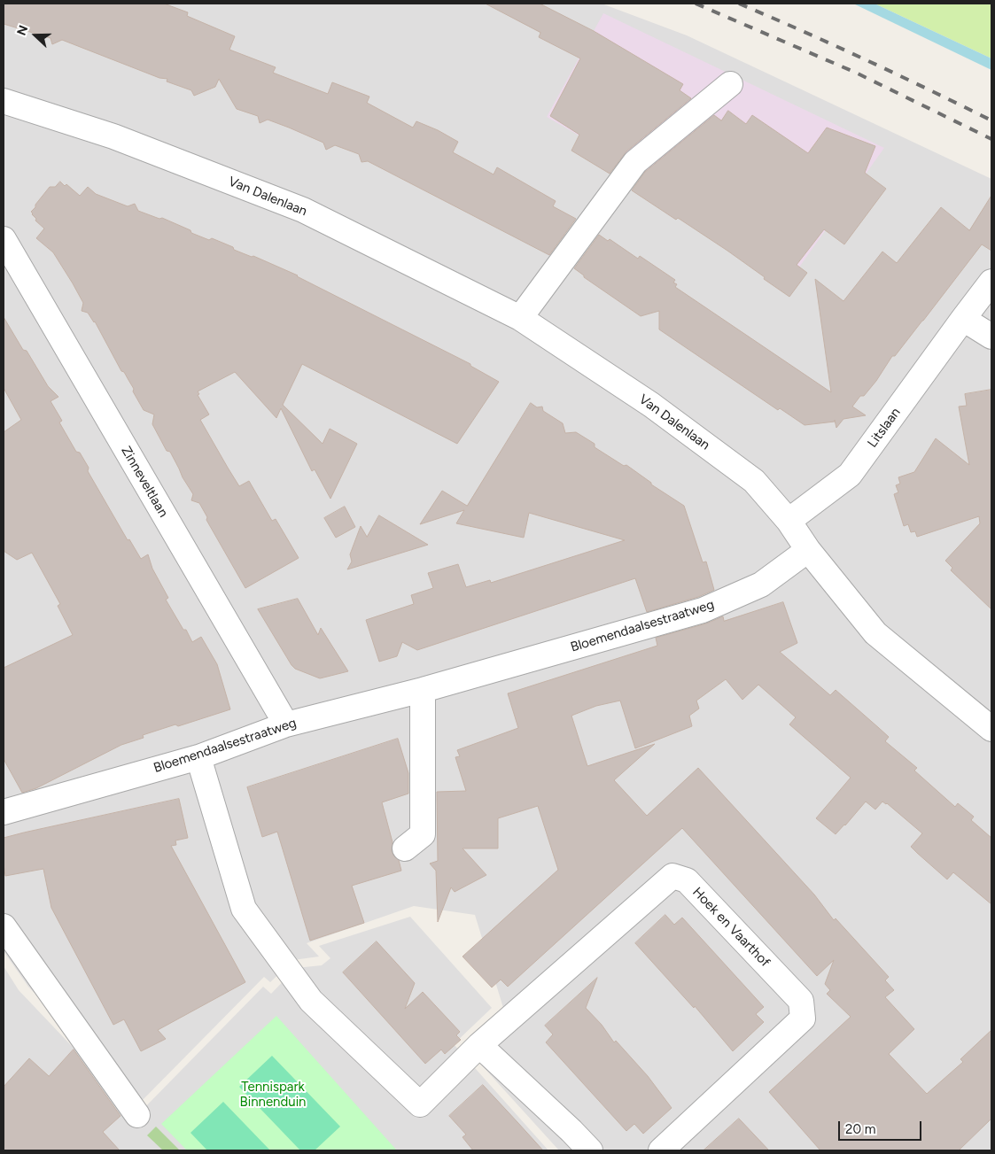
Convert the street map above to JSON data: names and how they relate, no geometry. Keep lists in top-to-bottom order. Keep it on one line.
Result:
{"streets":{"street":["Van Dalenlaan","Litslaan","Zinneveltlaan","Bloemendaalsestraatweg","Hoek en Vaarthof"]},"crossings":[["Van Dalenlaan","Litslaan"],["Van Dalenlaan","Bloemendaalsestraatweg"],["Zinneveltlaan","Bloemendaalsestraatweg"],["Bloemendaalsestraatweg","Hoek en Vaarthof"]],"parks":["Tennispark Binnenduin"],"scale_bar":"20 m","north":"left"}
